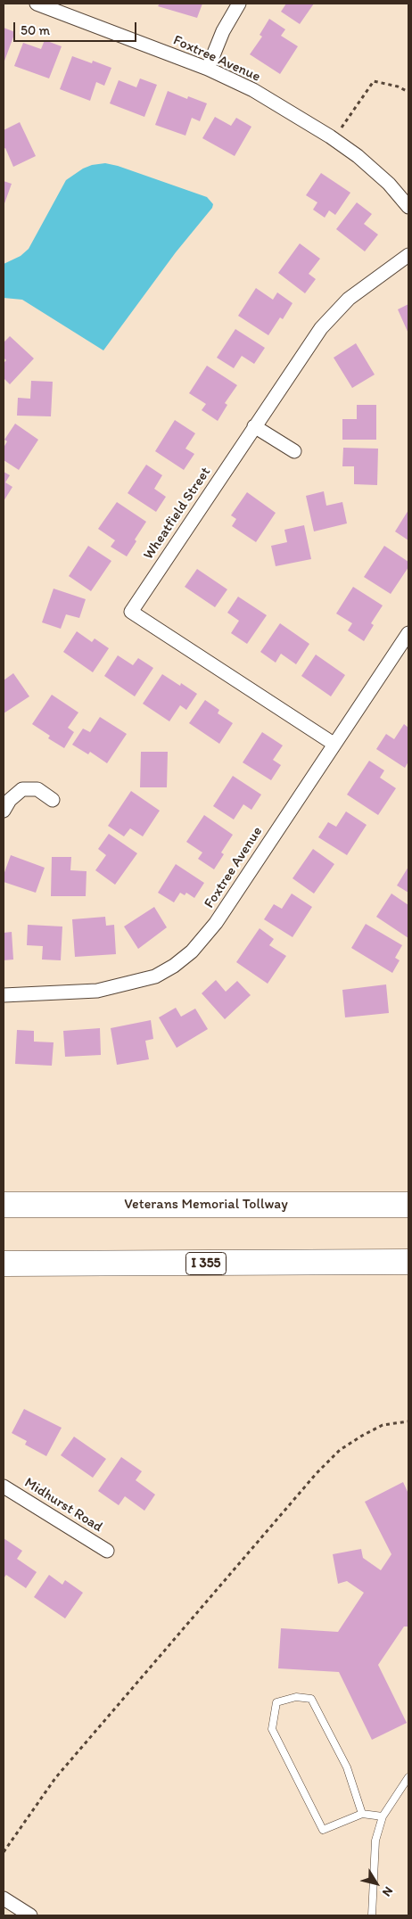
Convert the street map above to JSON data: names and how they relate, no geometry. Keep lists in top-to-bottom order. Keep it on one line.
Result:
{"streets":{"highway":["Veterans Memorial Tollway","I 355"],"street":["Foxtree Avenue","Wheatfield Street","Midhurst Road"]},"crossings":[["Foxtree Avenue","Wheatfield Street"]],"scale_bar":"50 m","north":"bottom right"}
